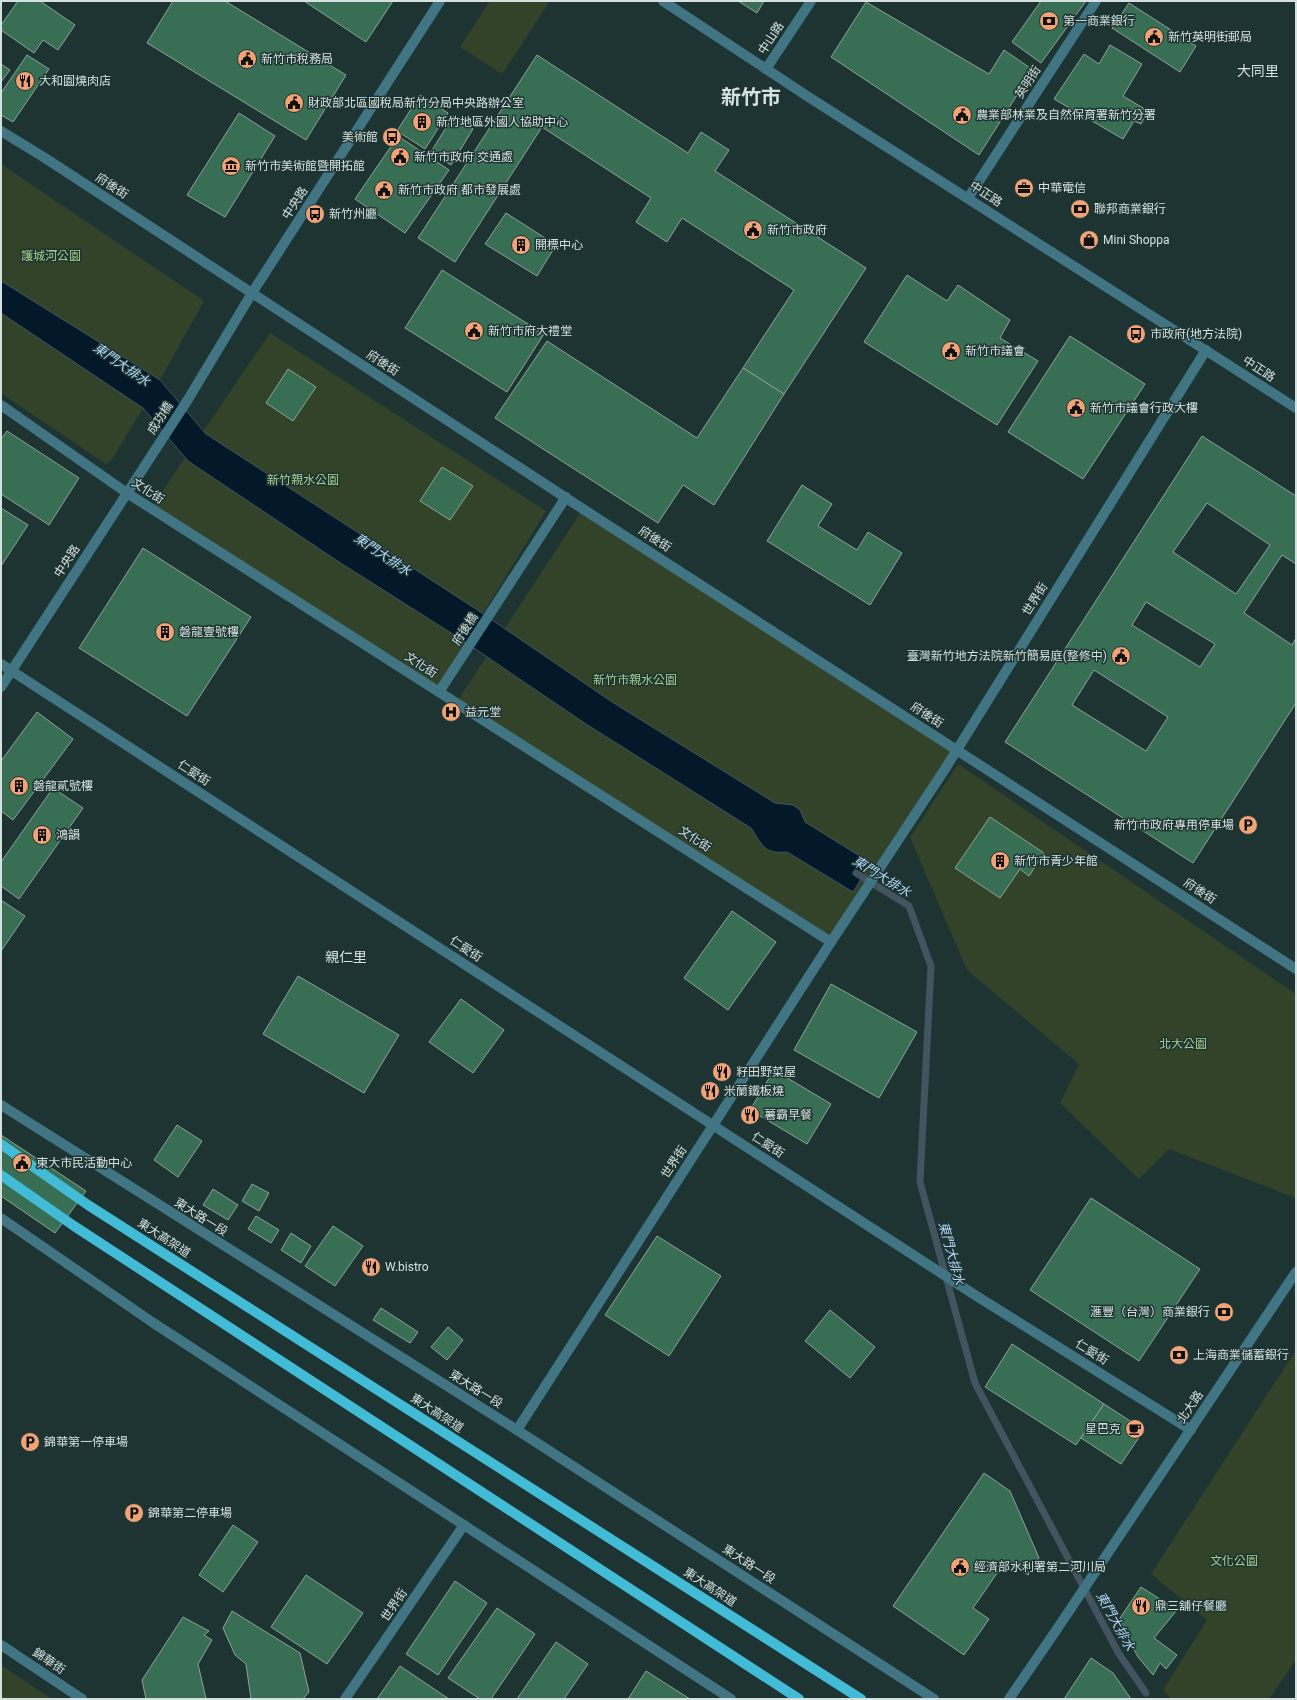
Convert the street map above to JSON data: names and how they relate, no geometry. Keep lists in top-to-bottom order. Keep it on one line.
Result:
{"streets":{"main road":["東大高架道"],"street":["中山路","英明街","府後街","中正路","中央路","成功橋","文化街","世界街","府後橋","仁愛街","東大路一段","北大路","錦華街"]},"crossings":[["中山路","中正路"],["英明街","中正路"],["府後街","中央路"],["府後街","世界街"],["府後街","府後橋"],["中正路","世界街"],["中央路","成功橋"],["中央路","文化街"],["中央路","仁愛街"],["文化街","世界街"],["文化街","府後橋"],["世界街","仁愛街"],["世界街","東大路一段"],["仁愛街","北大路"]],"districts":["大同里","新竹市","親仁里"],"water":["東門大排水"],"parks":["護城河公園","新竹親水公園","新竹市親水公園","北大公園","文化公園"],"places":{"bank":["第一商業銀行","聯邦商業銀行","滙豐（台灣）商業銀行","上海商業儲蓄銀行"],"public building":["新竹英明街郵局","新竹市稅務局","財政部北區國稅局新竹分局中央路辦公室","農業部林業及自然保育署新竹分署","新竹市政府 交通處","新竹市政府 都市發展處","新竹市政府","新竹市府大禮堂","新竹市議會","新竹市議會行政大樓","臺灣新竹地方法院新竹簡易庭(整修中)","東大市民活動中心","經濟部水利署第二河川局"],"restaurant":["大和園燒肉店","籽田野菜屋","米蘭鐵板燒","薯霸早餐","W.bistro","鼎三舖仔餐廳"],"building":["新竹地區外國人協助中心","開標中心","磐龍壹號樓","磐龍貳號樓","鴻韻","新竹市青少年館"],"bus stop":["美術館","新竹州廳","市政府(地方法院)"],"museum":["新竹市美術館暨開拓館"],"office":["中華電信"],"shop":["Mini Shoppa"],"hospital":["益元堂"],"parking":["新竹市政府專用停車場","錦華第一停車場","錦華第二停車場"],"cafe":["星巴克"]}}
